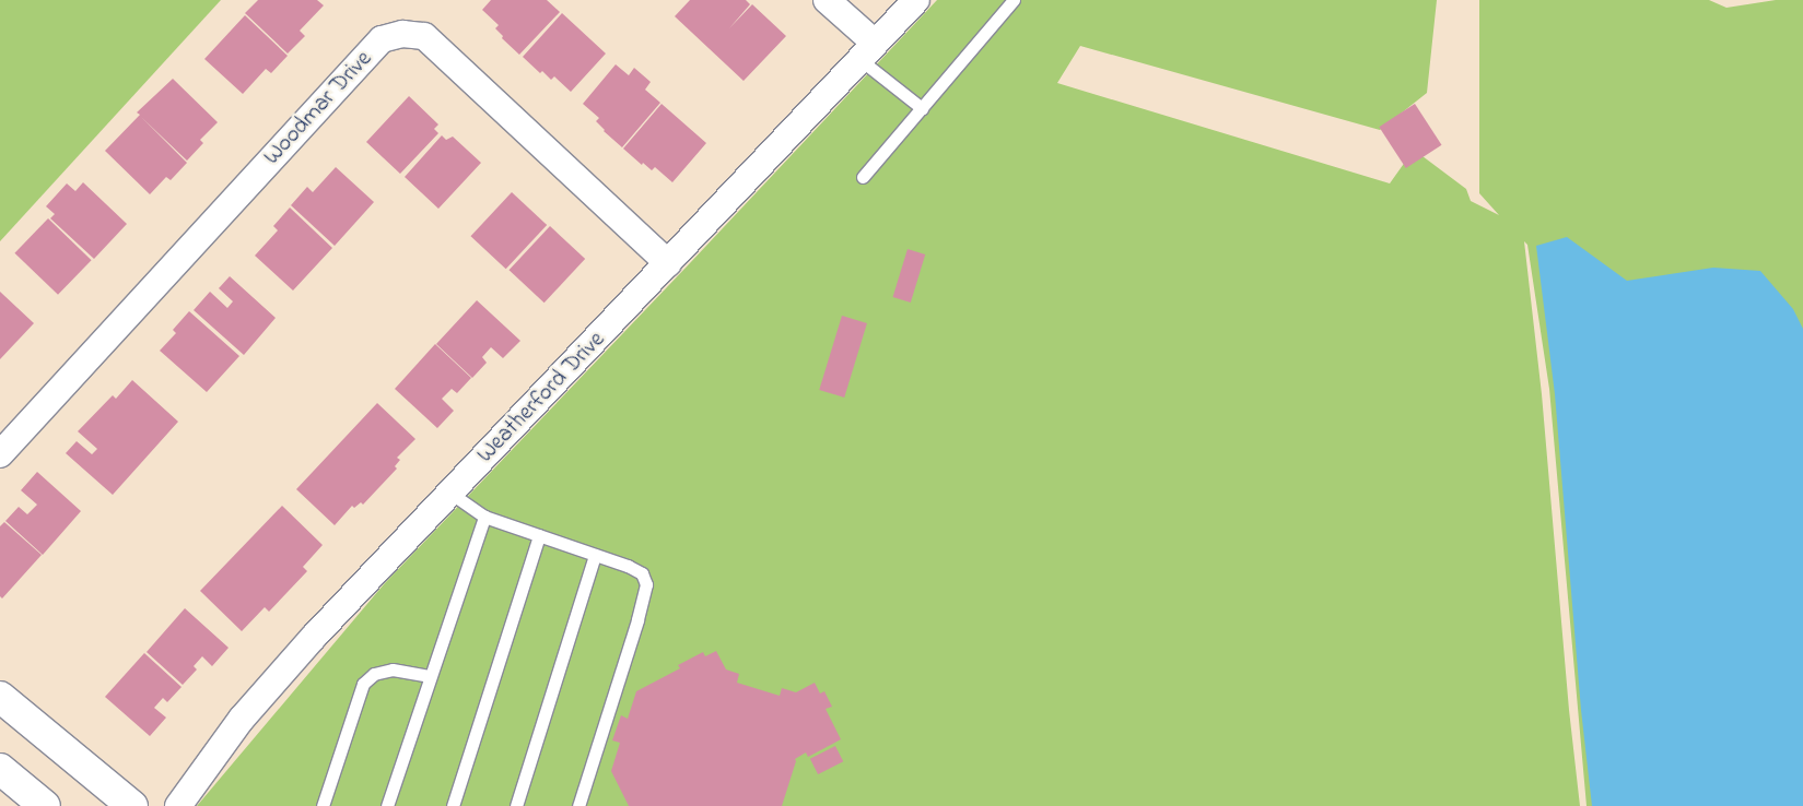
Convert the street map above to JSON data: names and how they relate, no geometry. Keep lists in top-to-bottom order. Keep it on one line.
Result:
{"streets":{"street":["Woodmar Drive","Weatherford Drive"]},"crossings":[["Woodmar Drive","Weatherford Drive"]]}
